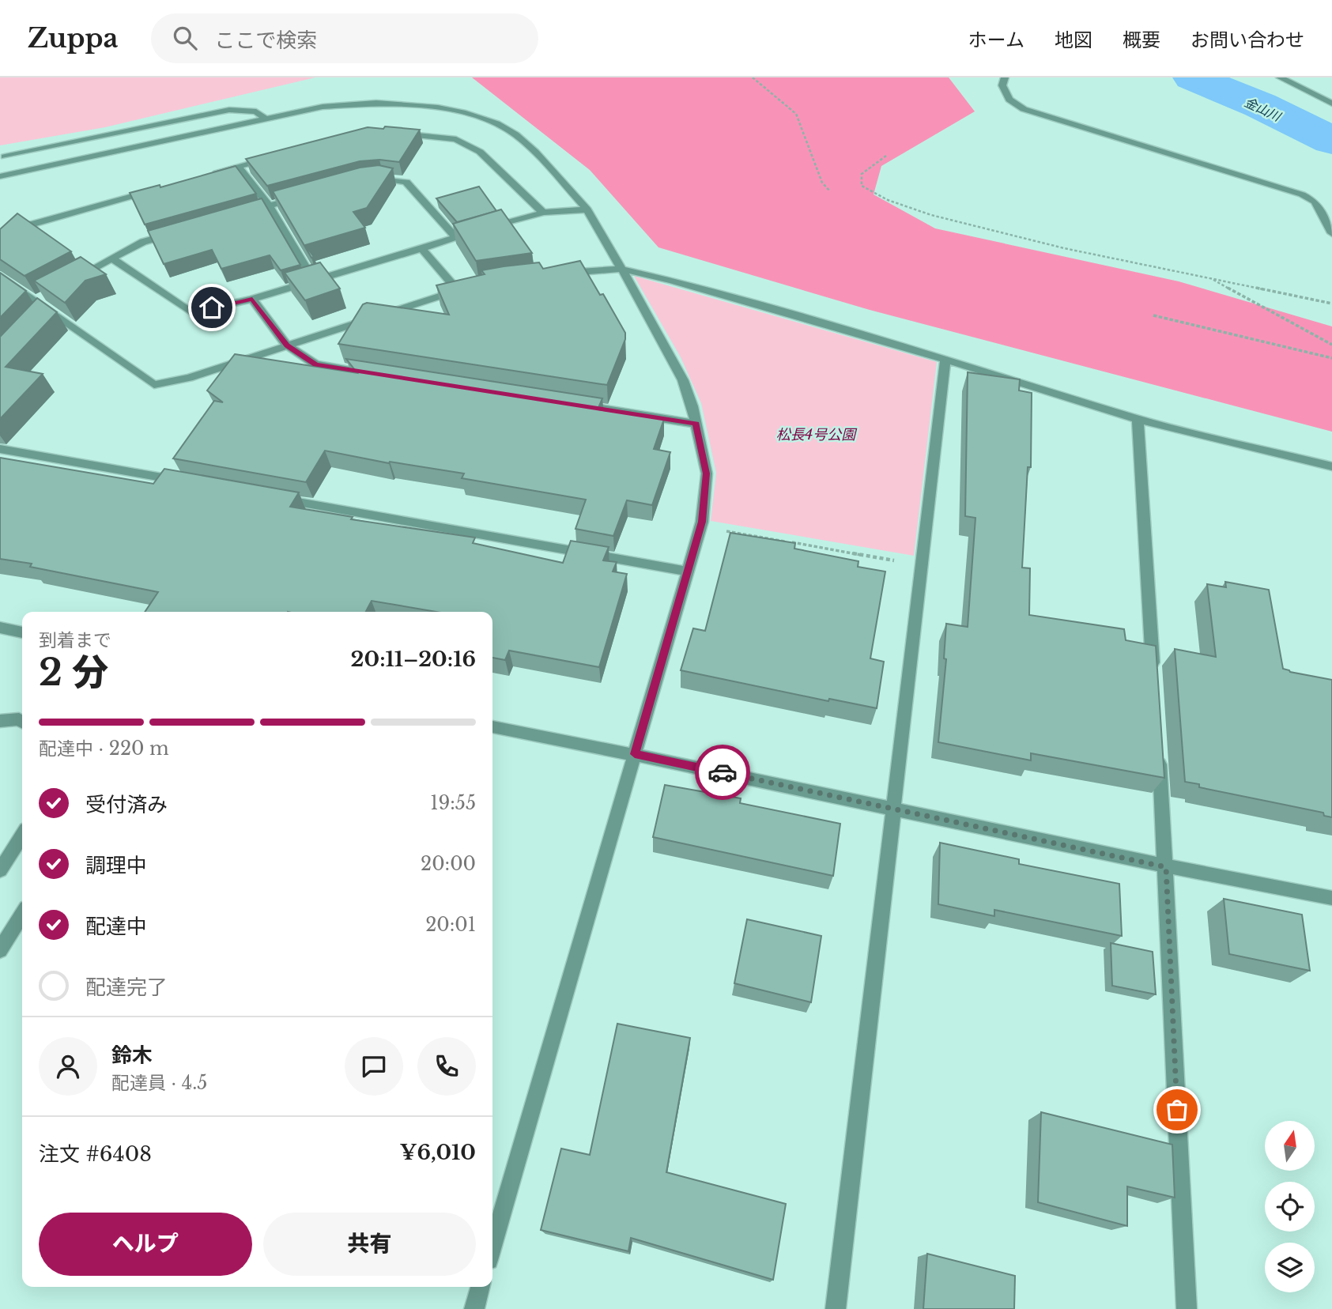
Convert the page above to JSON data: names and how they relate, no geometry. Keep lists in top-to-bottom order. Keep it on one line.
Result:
{"water":["金山川"],"parks":["松長4号公園"],"north":"top","page":{"header":"Zuppa","search":"ここで検索","nav":["ホーム","地図","概要","お問い合わせ"],"heading":["2 分","到着まで","20:11–20:16"],"panel":["鈴木","配達員 · 4.5","注文 #6408","¥6,010"],"bar":"配達中 · 220 m","list":[["受付済み","19:55"],["調理中","20:00"],["配達中","20:01"],"配達完了"],"buttons":["ヘルプ","共有"]}}
